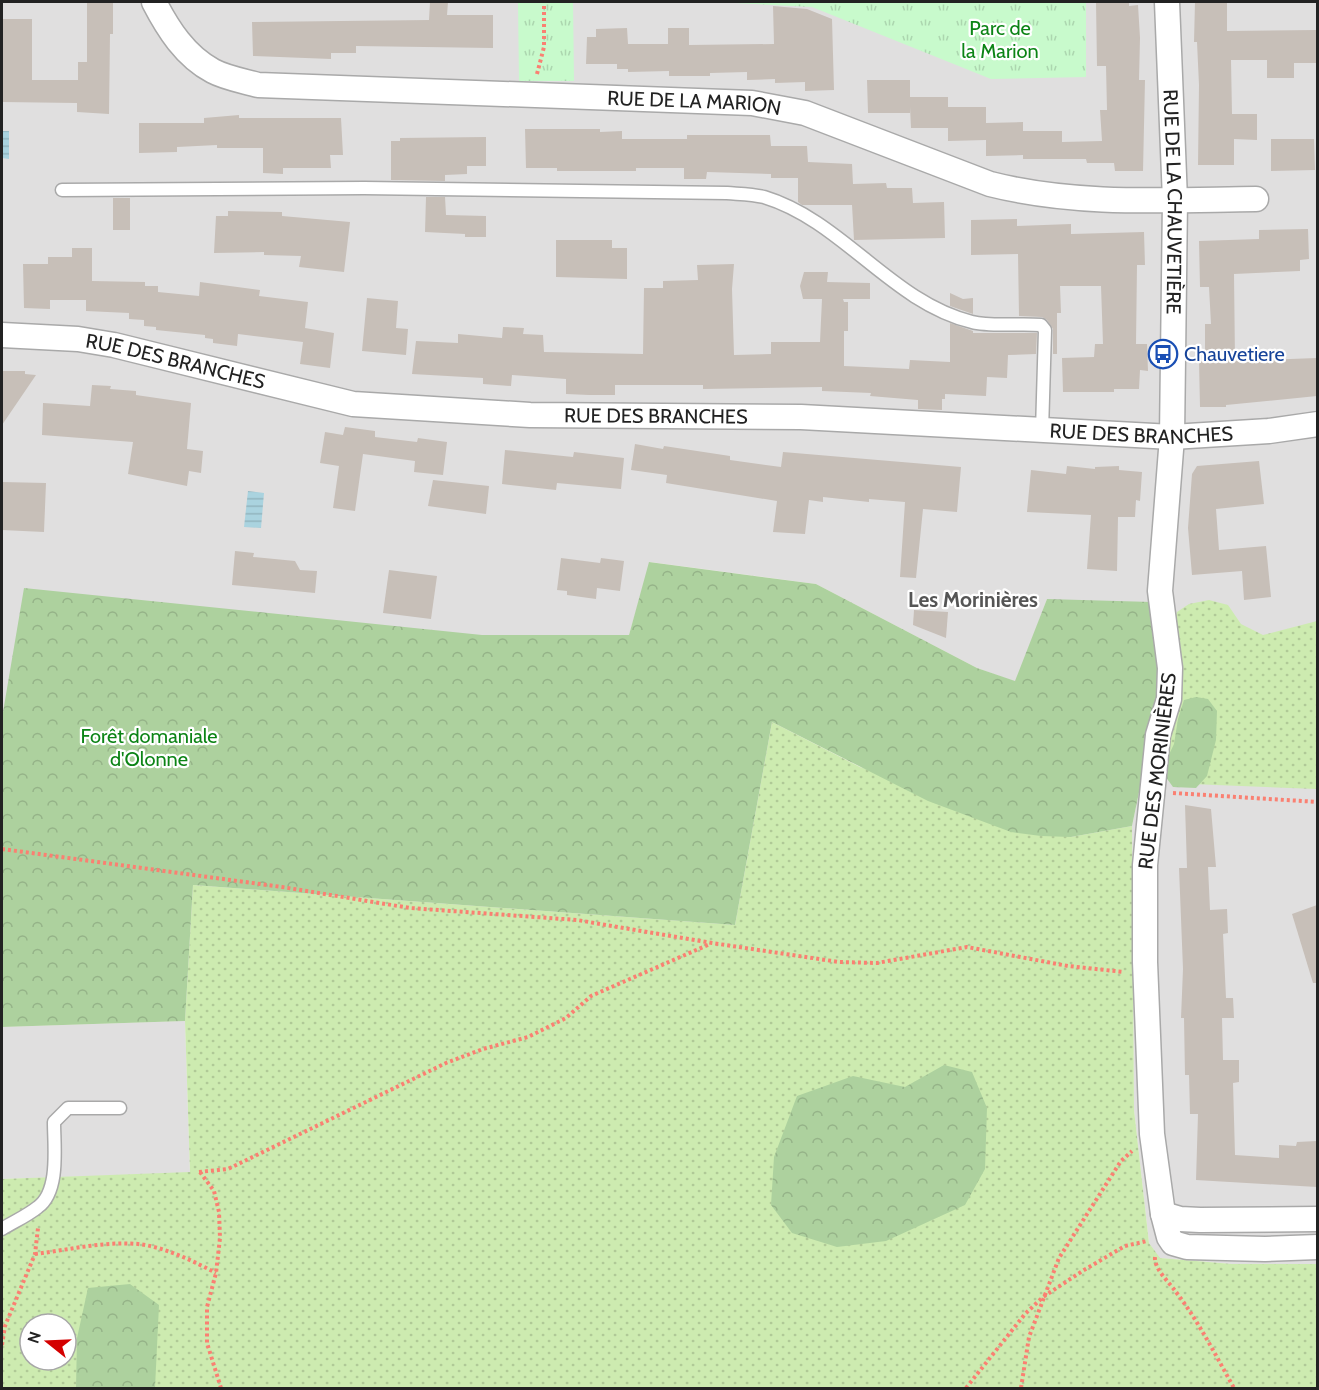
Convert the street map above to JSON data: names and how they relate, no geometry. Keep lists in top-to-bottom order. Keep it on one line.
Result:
{"streets":{"street":["RUE DE LA MARION","RUE DE LA CHAUVETIÈRE","RUE DES BRANCHES","RUE DES MORINIÈRES"]},"crossings":[["RUE DE LA MARION","RUE DE LA CHAUVETIÈRE"],["RUE DE LA CHAUVETIÈRE","RUE DES BRANCHES"],["RUE DE LA CHAUVETIÈRE","RUE DES MORINIÈRES"],["RUE DES BRANCHES","RUE DES MORINIÈRES"]],"districts":["Les Morinières"],"parks":["Parc de la Marion","Forêt domaniale d'Olonne"],"places":{"bus stop":["Chauvetiere"]},"north":"left"}
